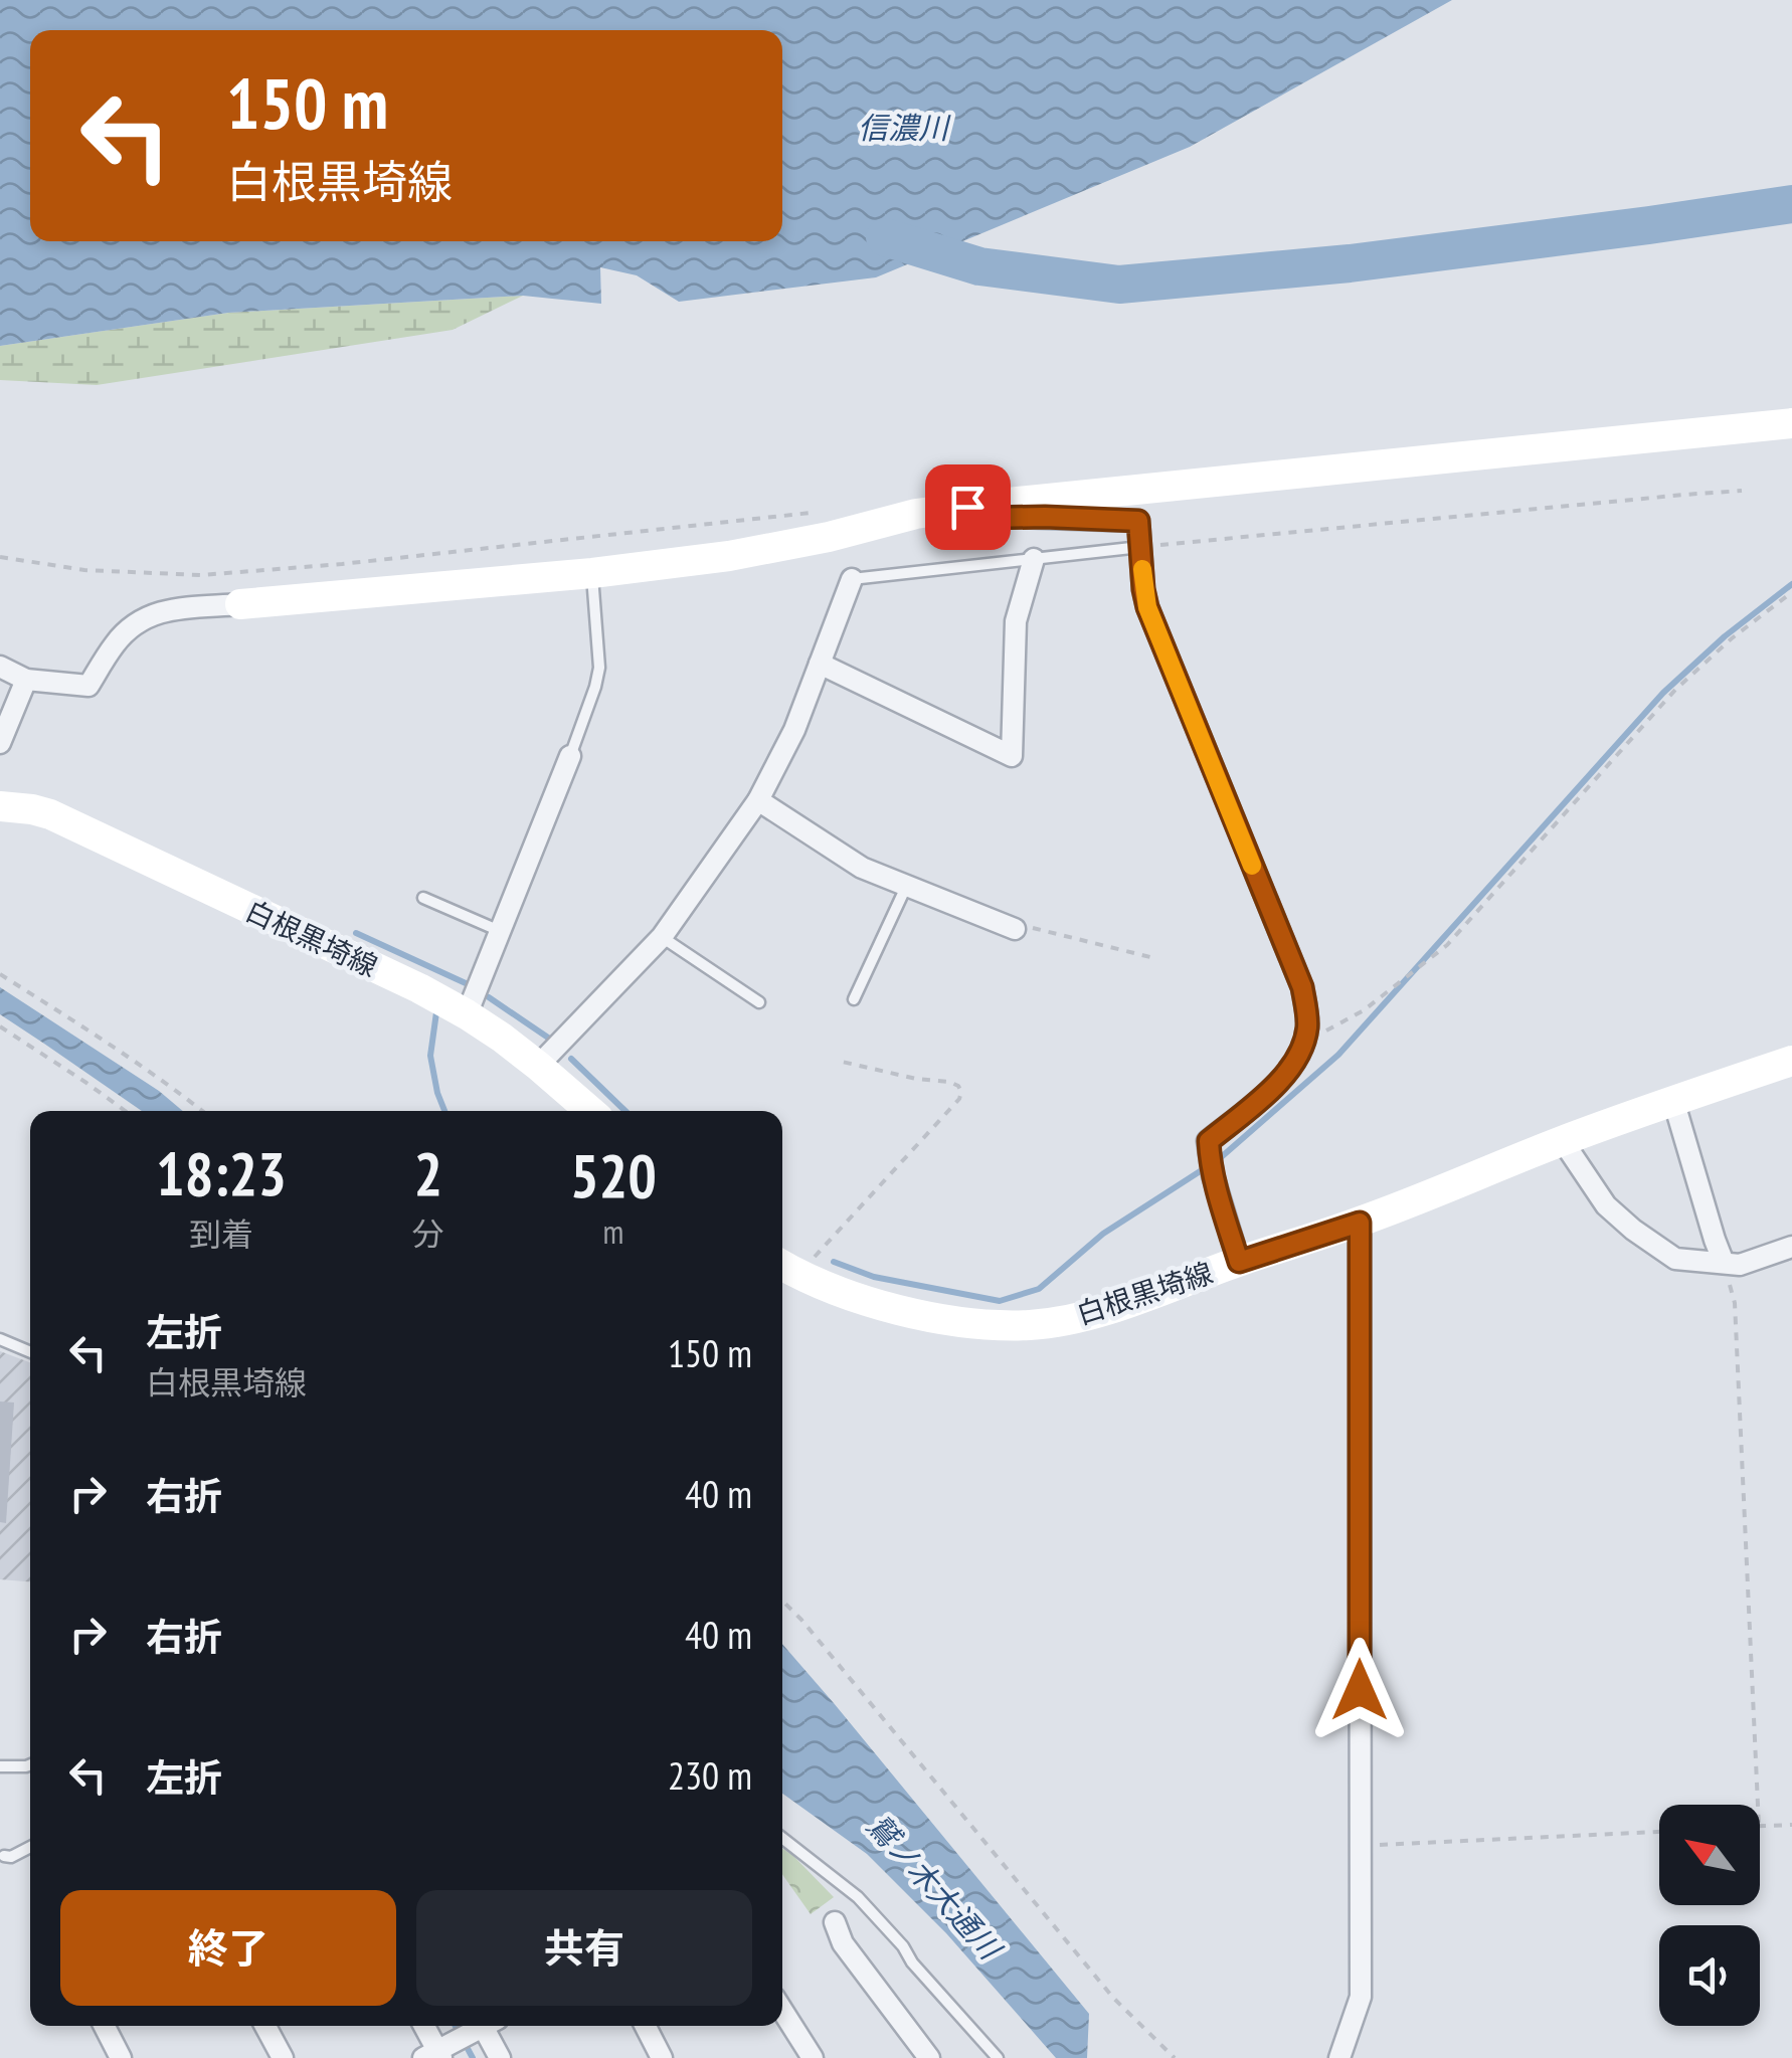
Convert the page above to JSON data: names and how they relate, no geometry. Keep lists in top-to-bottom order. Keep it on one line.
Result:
{"streets":{"main road":["白根黒埼線"]},"water":["信濃川","鷲ノ木大通川"],"north":"top left","page":{"turn":["150 m","白根黒埼線"],"eta":["18:23","到着","2","分","520","m"],"list":[{"name":"左折","note":"白根黒埼線","value":"150 m"},{"name":"右折","value":"40 m"},{"name":"右折","value":"40 m"},{"name":"左折","value":"230 m"}],"buttons":["終了","共有"]}}
